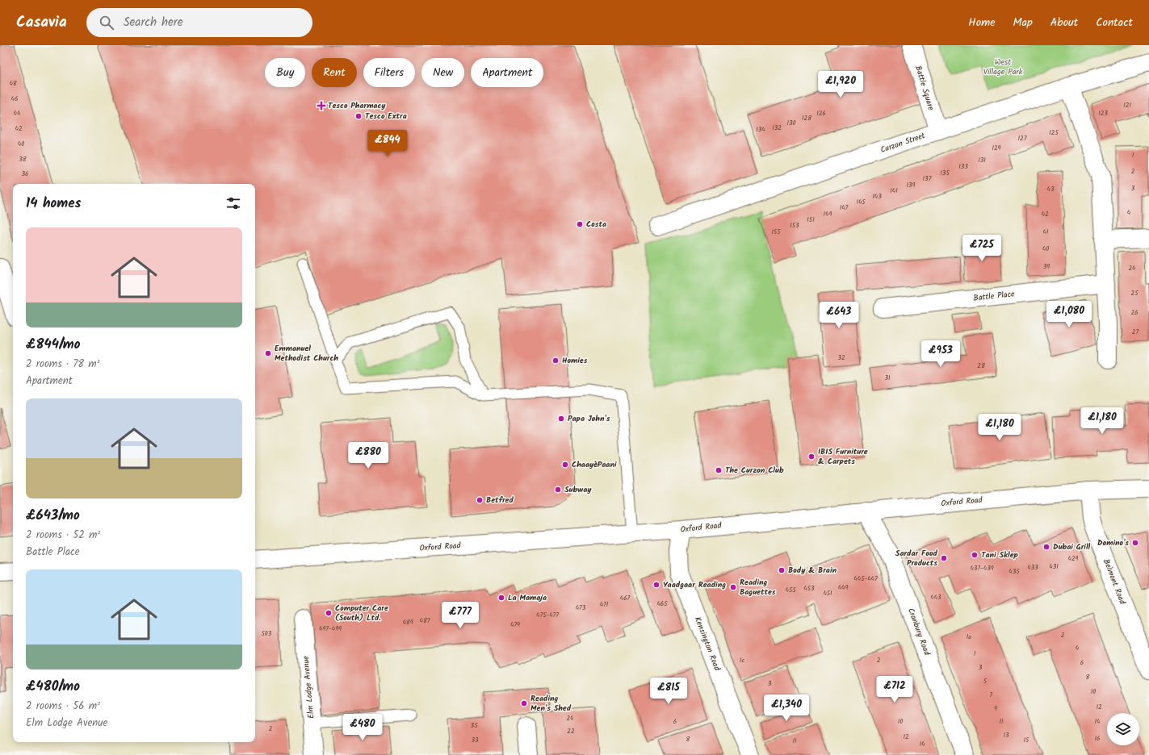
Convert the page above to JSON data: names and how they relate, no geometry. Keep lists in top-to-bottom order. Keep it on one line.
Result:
{"streets":{"street":["Battle Square","Curzon Street","Battle Place","Oxford Road","Belmont Road","Cranbury Road","Kensington Road","Elm Lodge Avenue"]},"crossings":[["Battle Square","Curzon Street"],["Oxford Road","Belmont Road"],["Oxford Road","Cranbury Road"],["Oxford Road","Kensington Road"]],"parks":["West Village Park"],"places":{"health":["Tesco Pharmacy"],"other":["Tesco Extra","Costa","Emmanuel Methodist Church","Homies","Papa John's","IBIS Furniture & Carpets","ChaayèPaani","The Curzon Club","Subway","Betfred","Domino's","Dubai Grill","Tani Sklep","Sardar Food Products","Body & Brain","Yaadgaar Reading","Reading Baguettes","La Mamaja","Computer Care (South) Ltd.","Reading Men's Shed"]},"house_numbers":["48","46","121","44","126","123","128","130","132","42","134","125","127","40","129","1","38","131","133","2","135","36","137","139","3","43","141","143","145","147","4","149","42","151","153","155","41","40","39","24","25","26","27","32","28","31","429","431","433","437-439","435","445-447","449","453","455","451","443","467","465","471","473","475-477","487","489","479","497-499","503","2","1a","4","1","1c","2","6","3","8","5","3","10","7","12","9","24","6","10","11","14","35","2","22","13","12","16","8","33","15","11","14"],"page":{"header":"Casavia","search":"Search here","nav":["Home","Map","About","Contact"],"chip":["Buy","Rent","Filters","New","Apartment"],"price":["£1,920","£844","£725","£1,080","£643","£953","£1,180","£1,180","£880","£777","£712","£815","£1,340","£480"],"heading":"14 homes","list":[{"name":"£844/mo","note":"2 rooms · 78 m² · Apartment"},{"name":"£643/mo","note":"2 rooms · 52 m² · Battle Place"},{"name":"£480/mo","note":"2 rooms · 56 m² · Elm Lodge Avenue"}]}}
